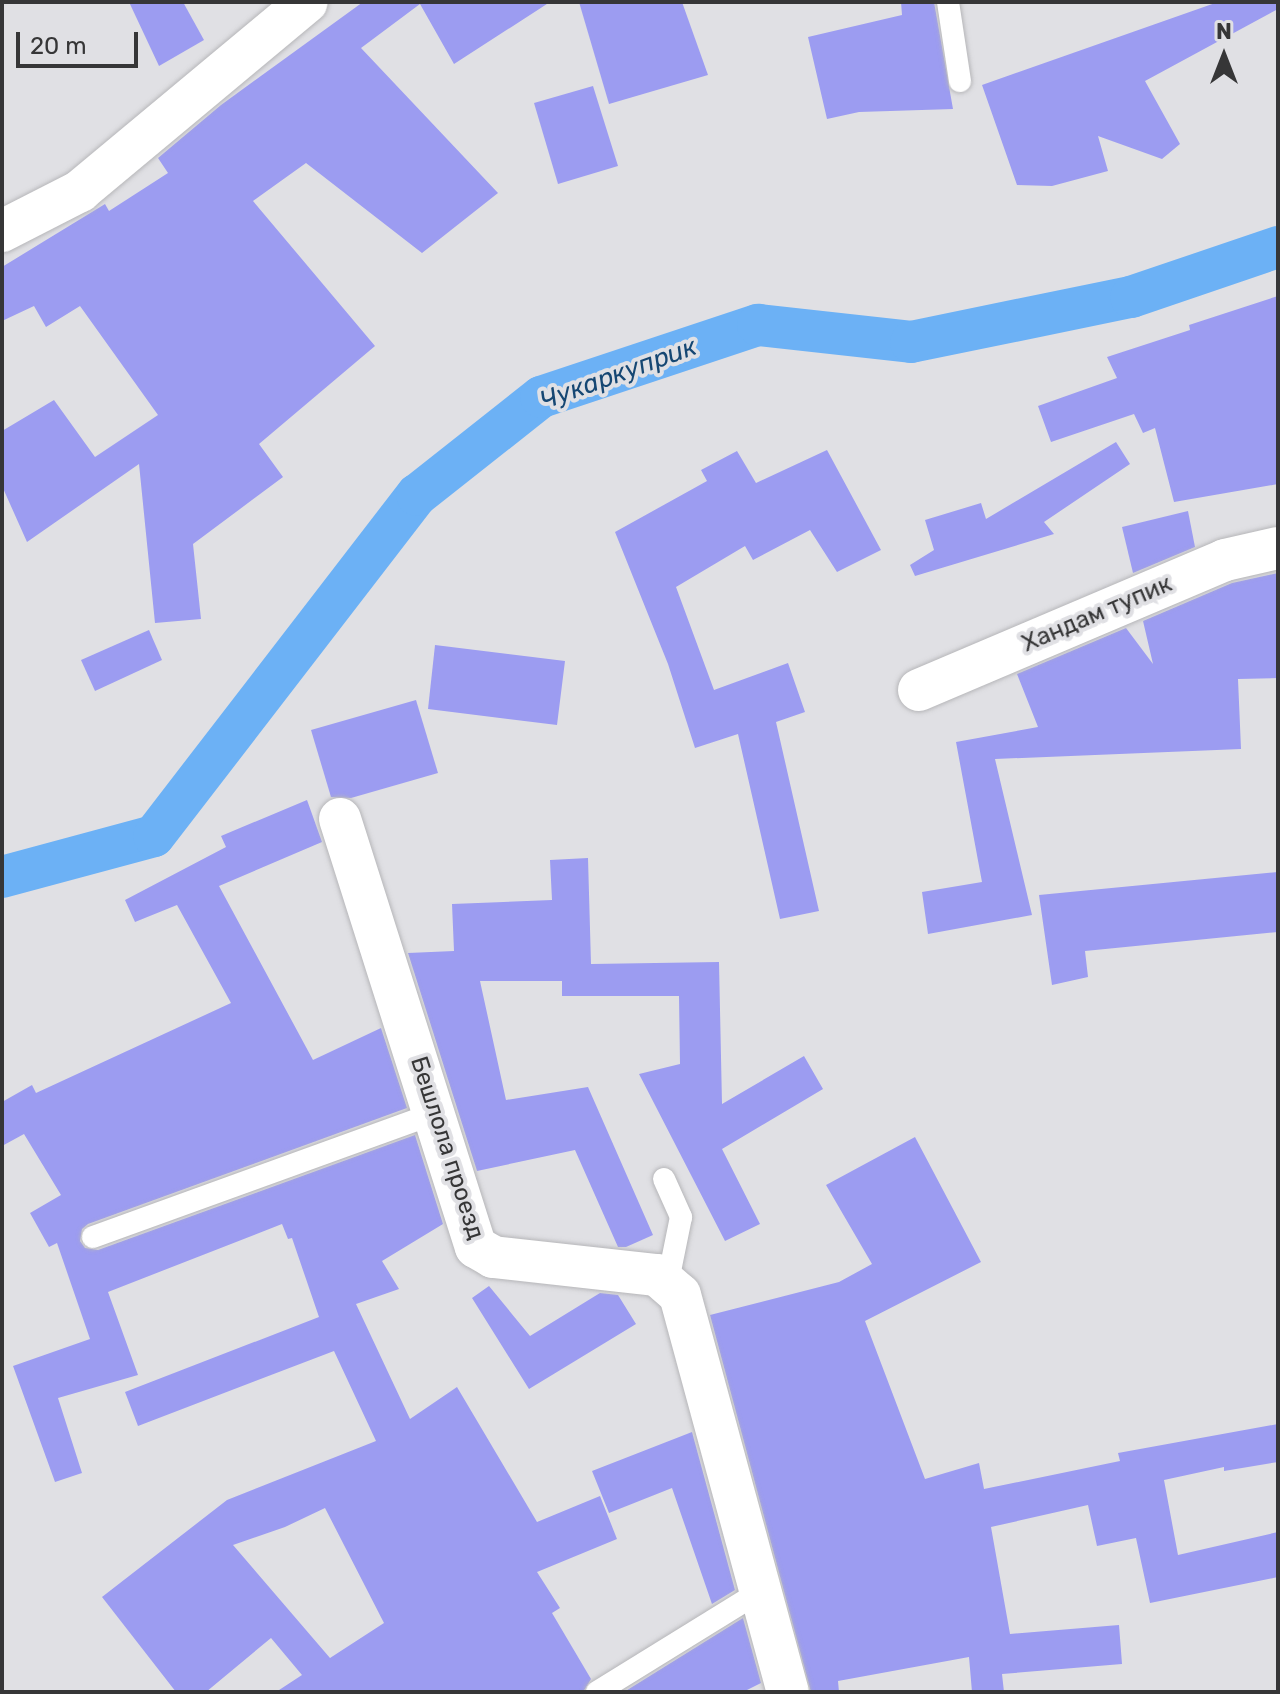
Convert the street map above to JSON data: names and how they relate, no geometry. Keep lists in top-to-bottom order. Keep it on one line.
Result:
{"streets":{"street":["Хандам тупик","Бешлола проезд"]},"water":["Чукаркуприк"],"scale_bar":"20 m","north":"top"}
